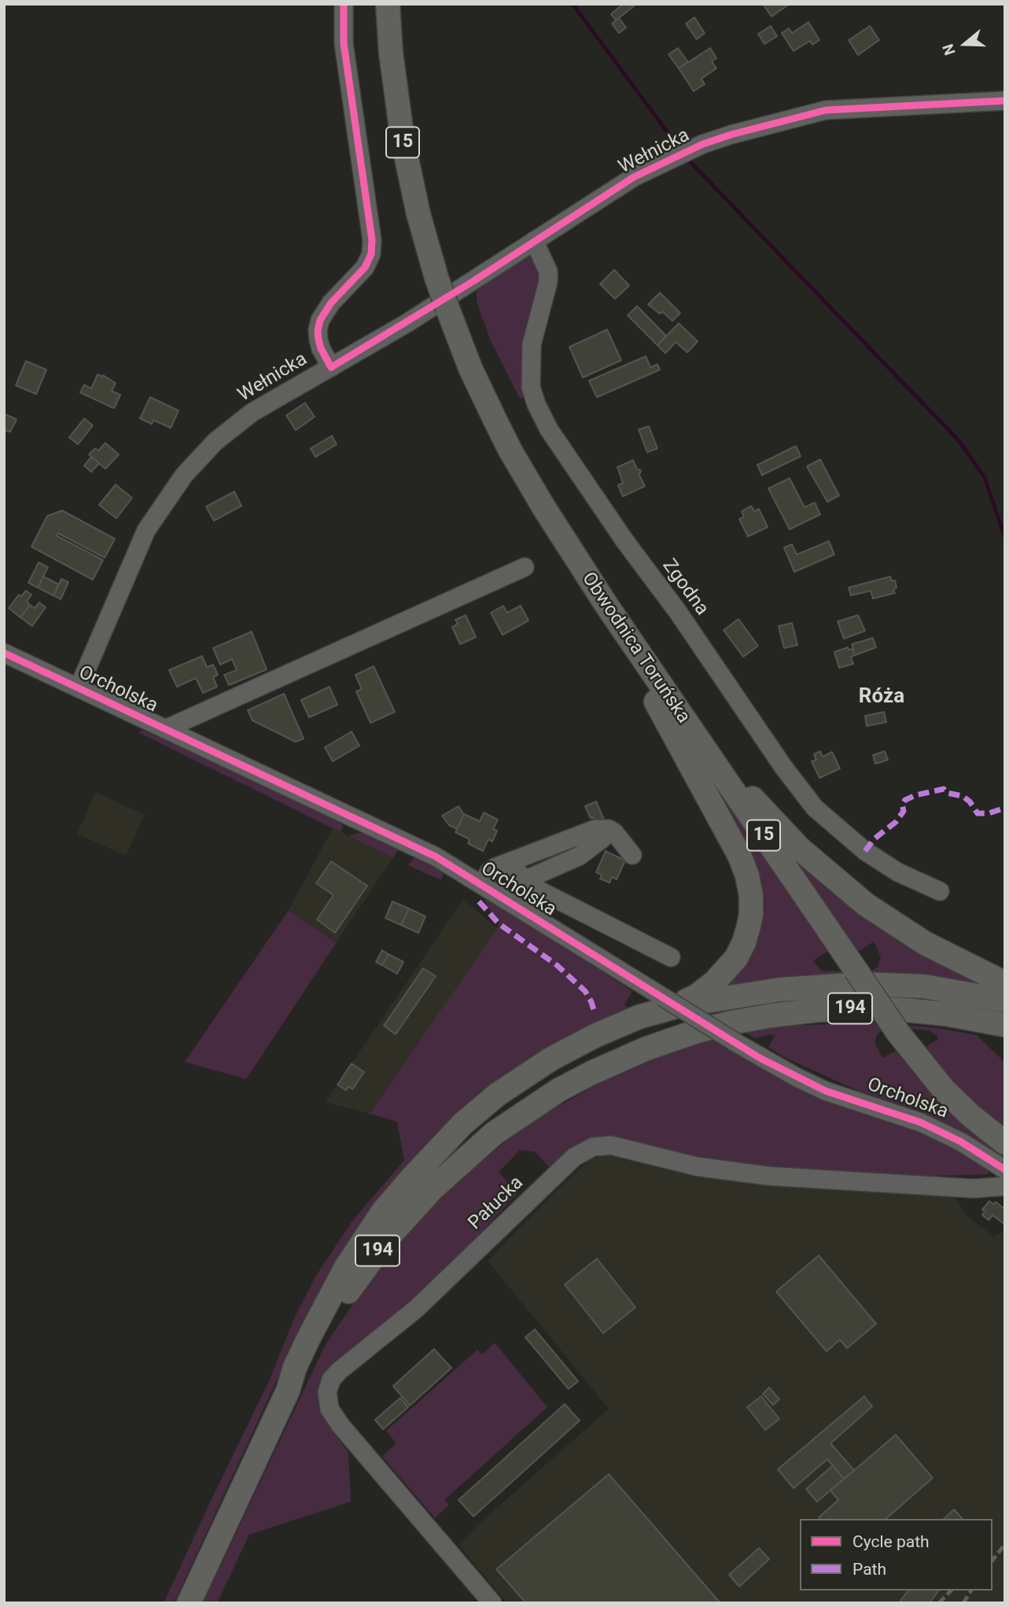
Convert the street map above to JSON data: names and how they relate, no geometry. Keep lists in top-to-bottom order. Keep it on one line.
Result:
{"streets":{"main road":["15","Obwodnica Toruńska","194"],"street":["Wełnicka","Zgodna","Orcholska","Pałucka"]},"crossings":[["15","Obwodnica Toruńska"],["Wełnicka","Zgodna"],["Wełnicka","Orcholska"],["Orcholska","194"]],"districts":["Róża"],"legend":["Cycle path","Path"],"north":"left"}
